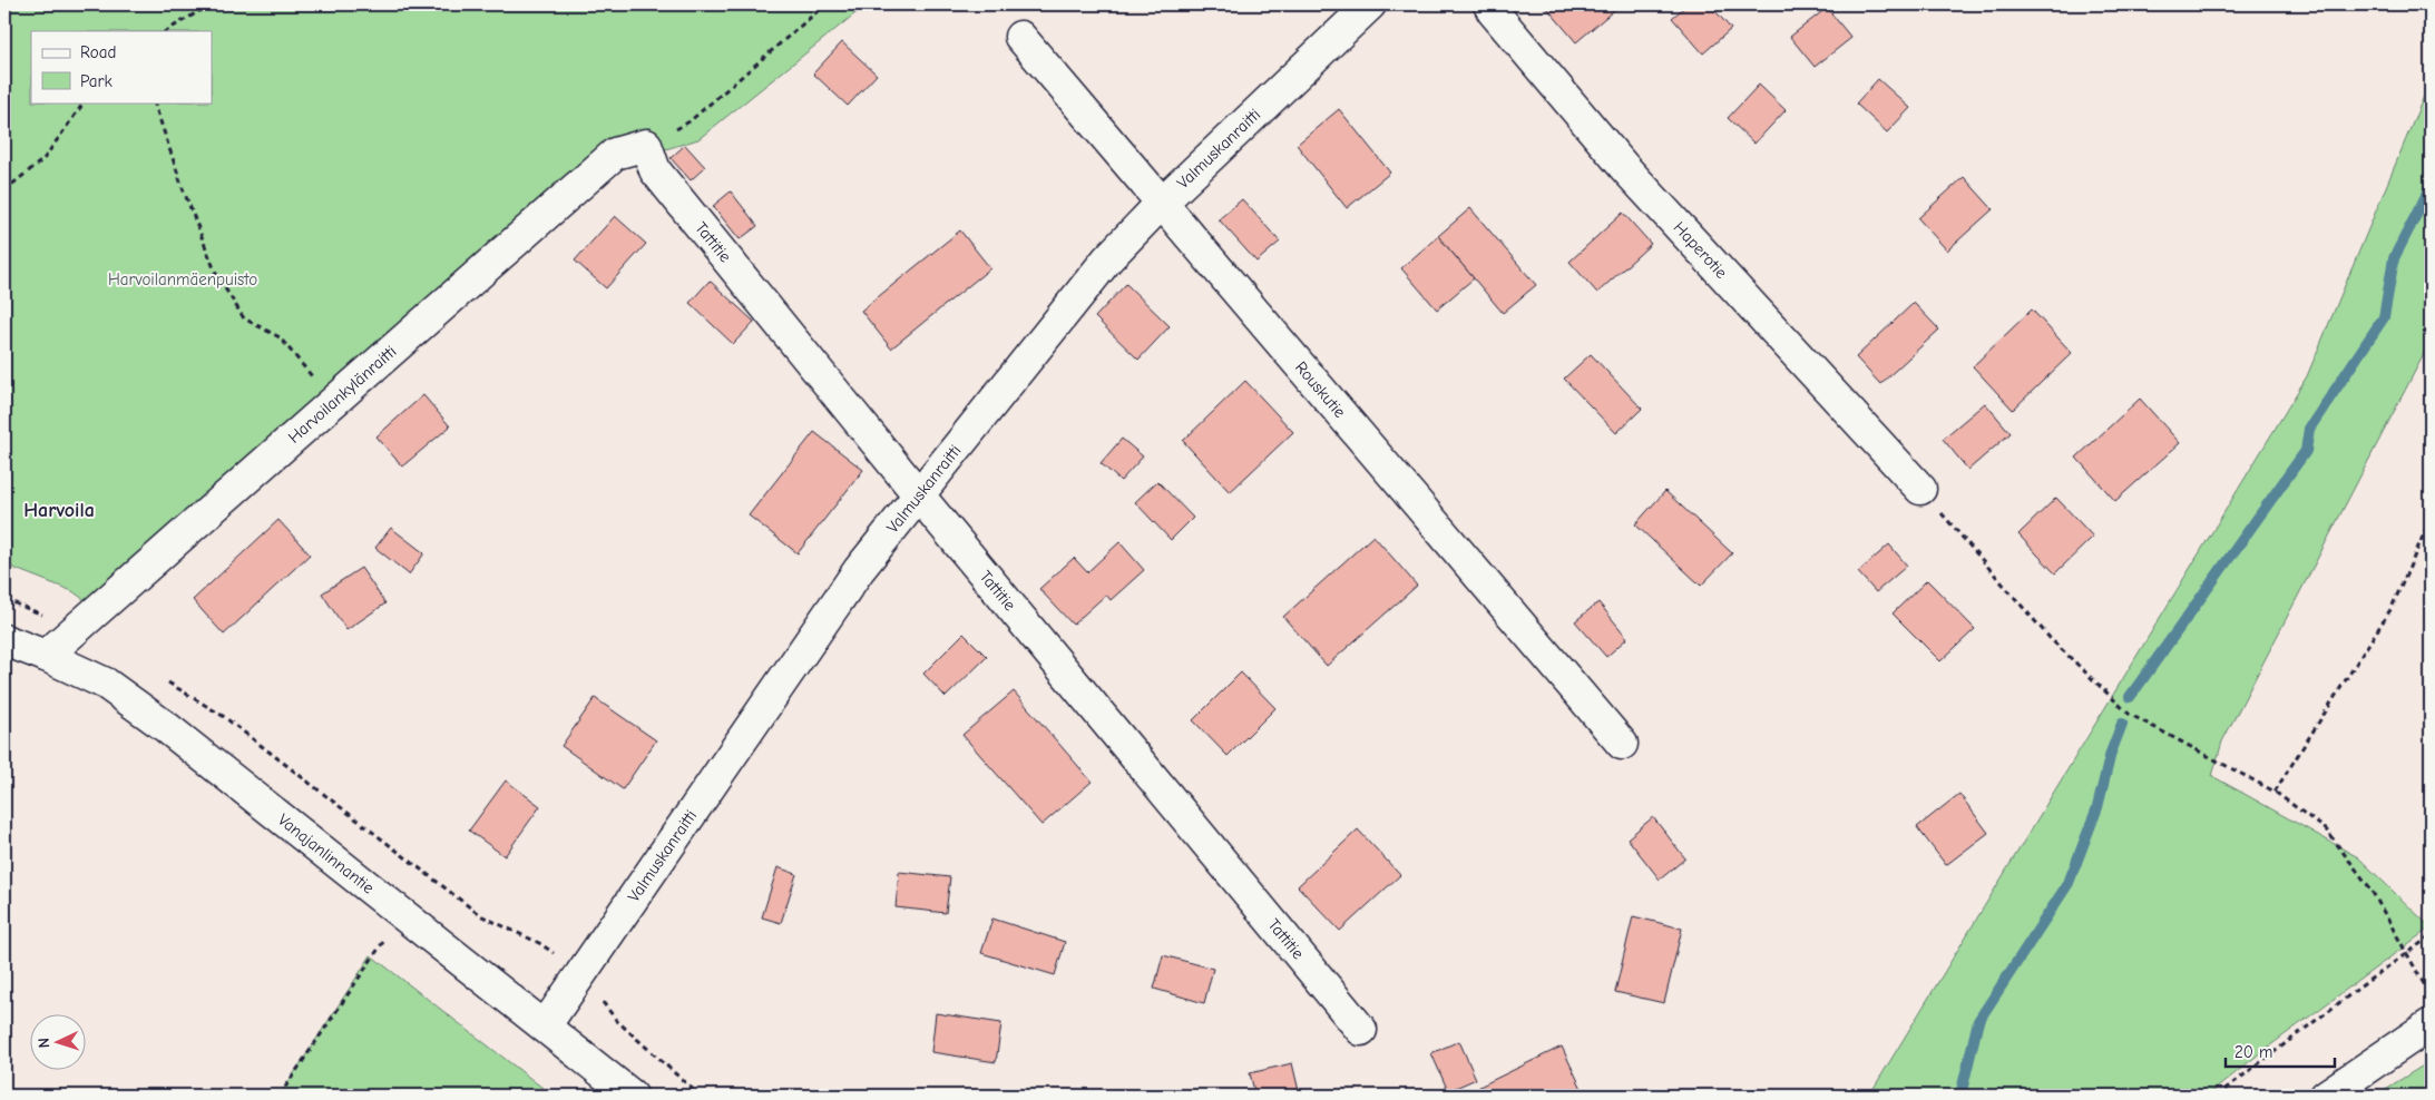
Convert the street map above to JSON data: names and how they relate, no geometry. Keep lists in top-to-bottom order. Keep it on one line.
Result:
{"streets":{"street":["Valmuskanraitti","Tattitie","Haperotie","Rouskutie","Harvoilankylänraitti","Vanajanlinnantie"]},"crossings":[["Valmuskanraitti","Tattitie"],["Valmuskanraitti","Rouskutie"],["Valmuskanraitti","Vanajanlinnantie"],["Tattitie","Harvoilankylänraitti"],["Harvoilankylänraitti","Vanajanlinnantie"]],"districts":["Harvoila"],"parks":["Harvoilanmäenpuisto"],"legend":["Road","Park"],"scale_bar":"20 m","north":"left"}
